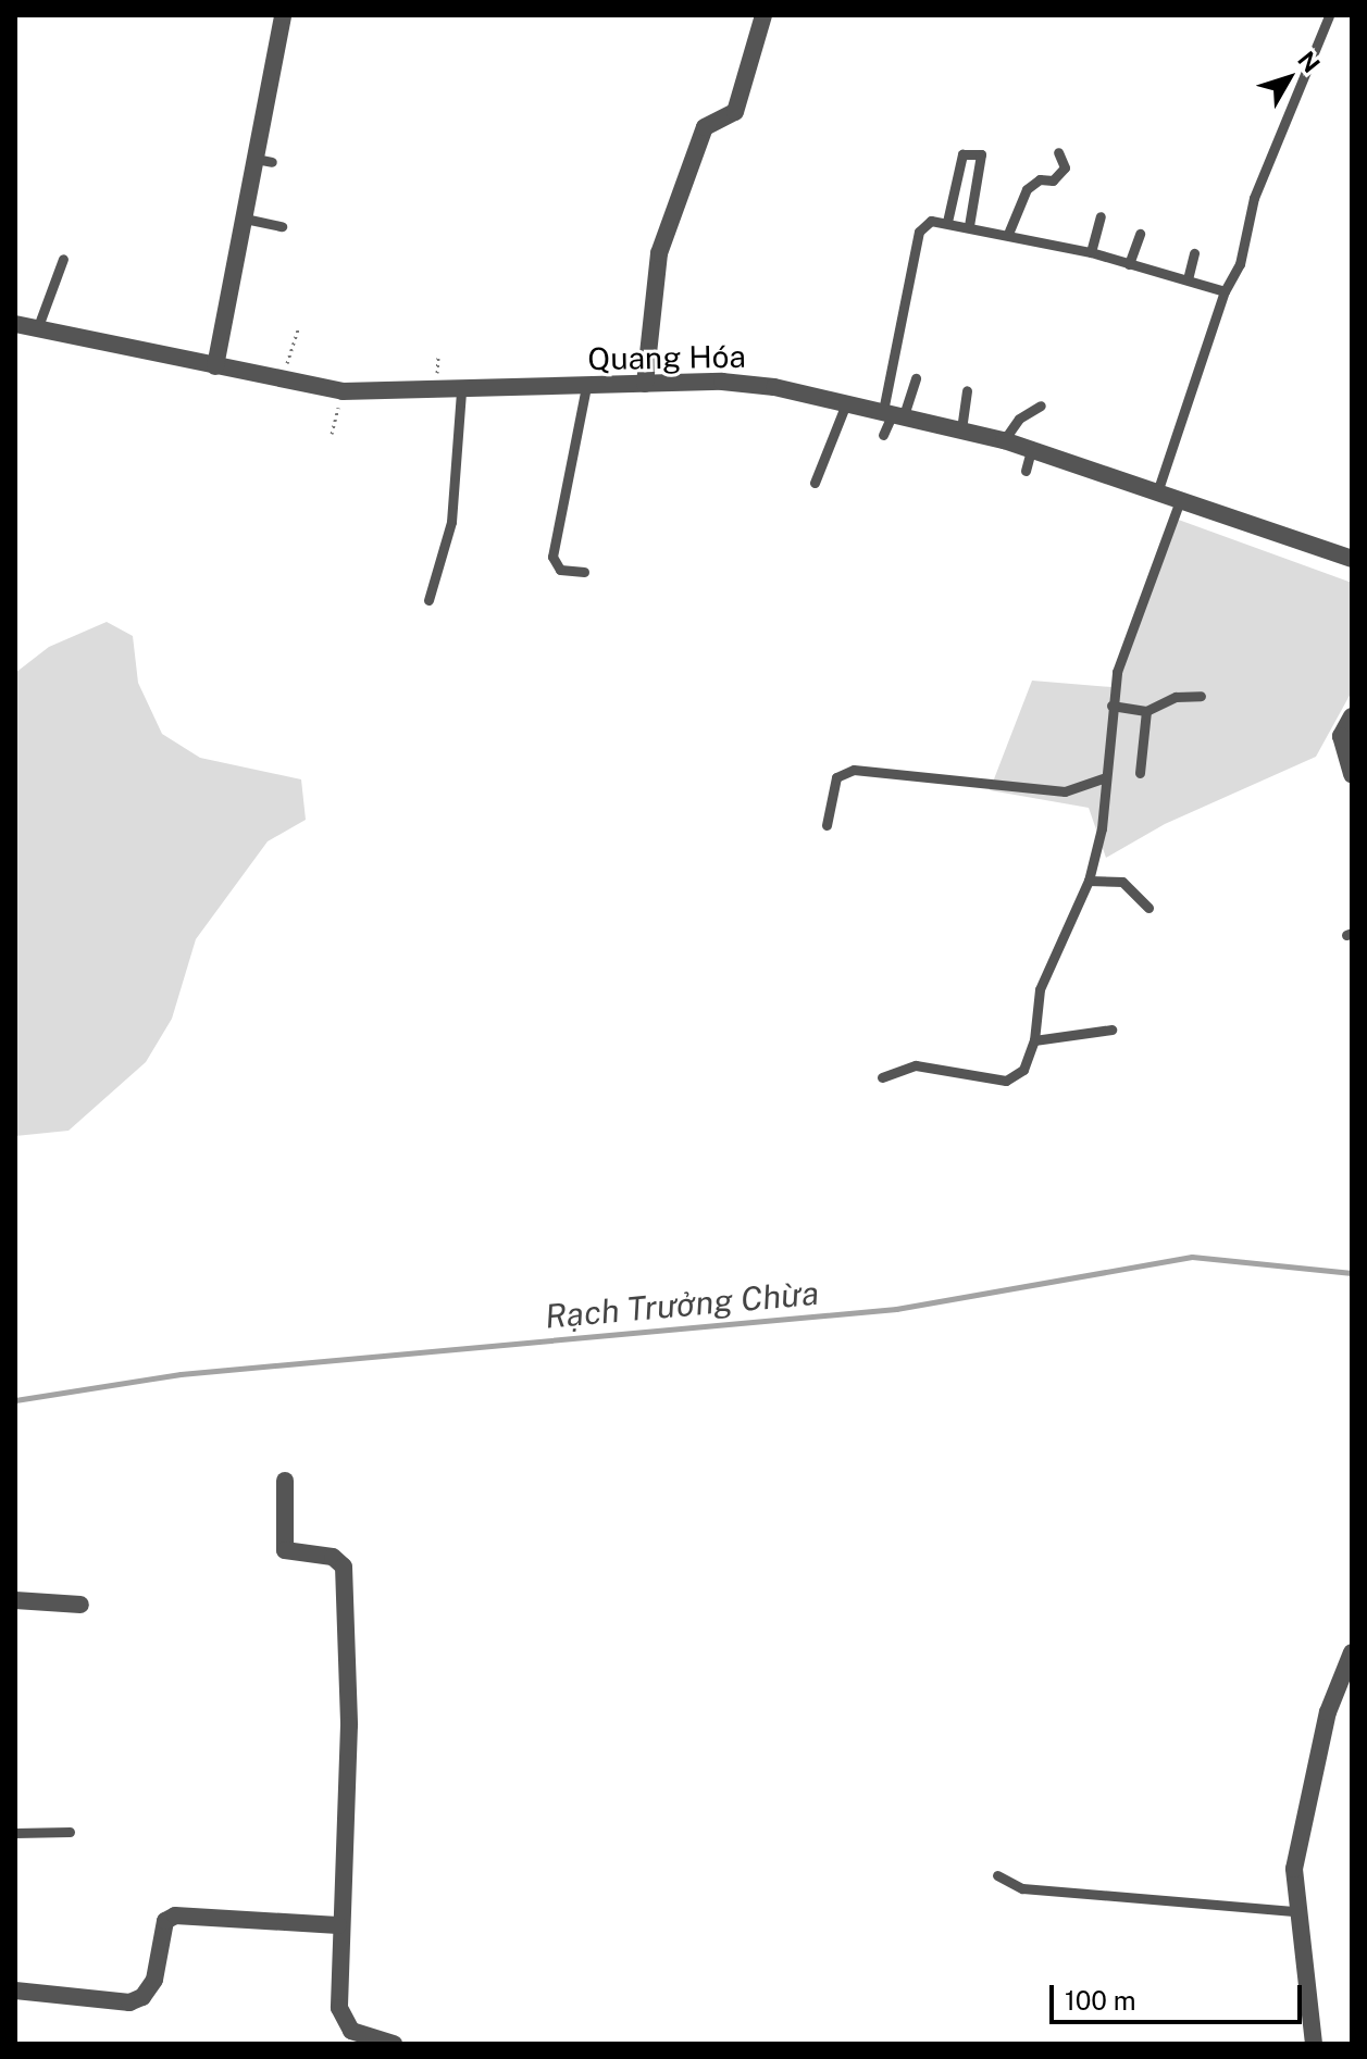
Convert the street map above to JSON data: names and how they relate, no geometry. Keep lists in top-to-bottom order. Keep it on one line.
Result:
{"streets":{"street":["Quang Hóa"]},"water":["Rạch Trưởng Chừa"],"scale_bar":"100 m","north":"top right"}
